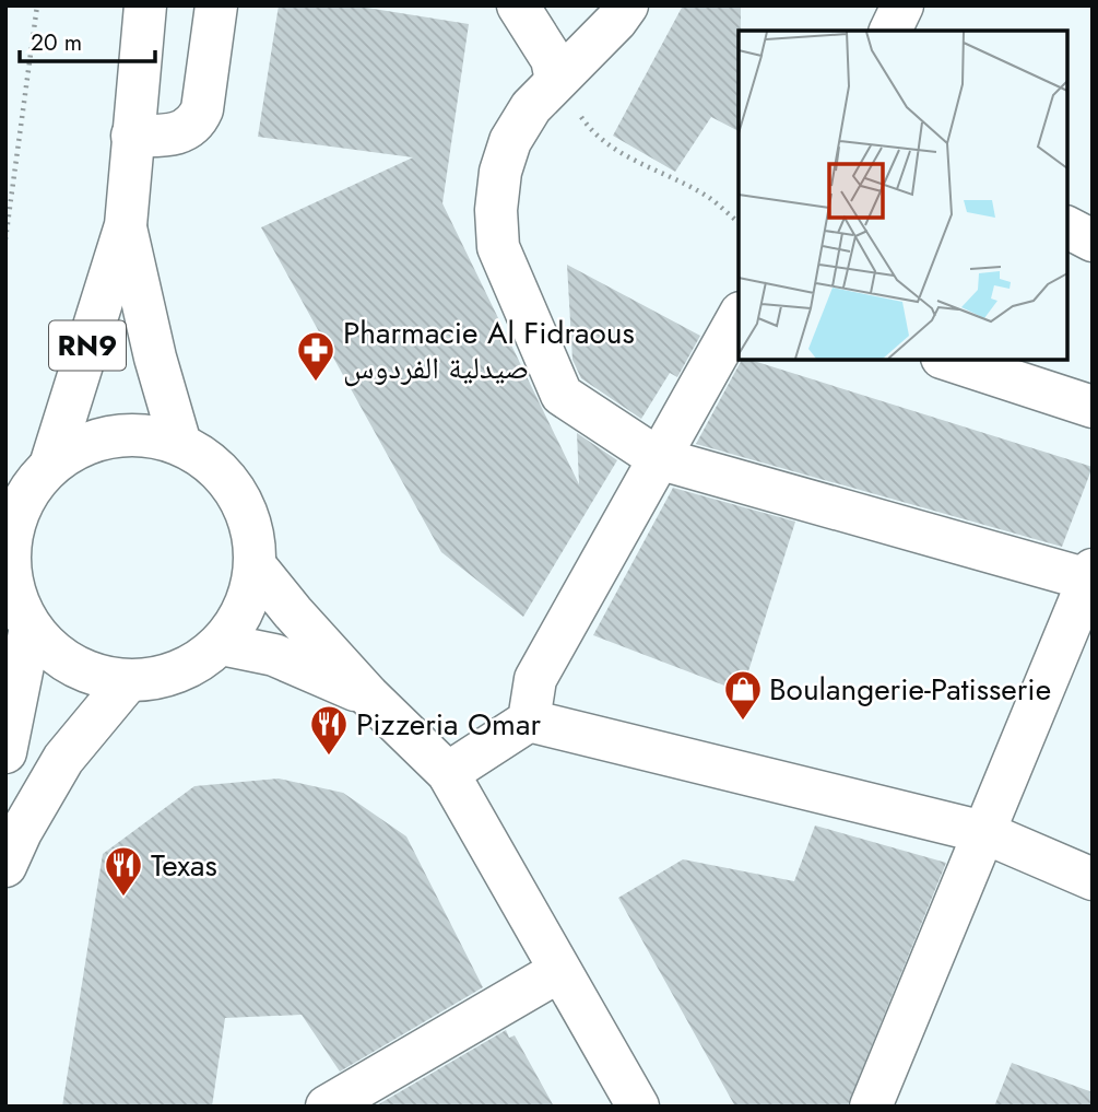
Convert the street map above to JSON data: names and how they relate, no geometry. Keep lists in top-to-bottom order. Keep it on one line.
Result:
{"streets":{"street":["RN9"]},"places":{"pharmacy":["Pharmacie Al Fidraous صيدلية الفردوس"],"shop":["Boulangerie-Patisserie"],"restaurant":["Pizzeria Omar","Texas"]},"scale_bar":"20 m"}
